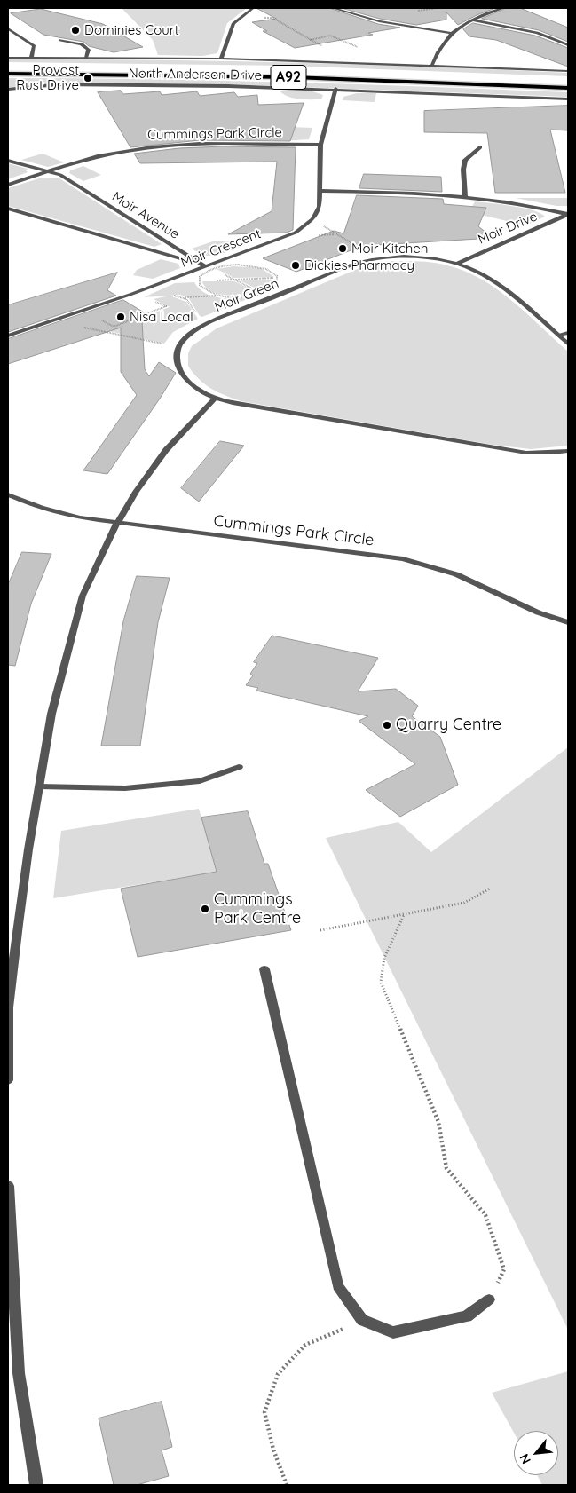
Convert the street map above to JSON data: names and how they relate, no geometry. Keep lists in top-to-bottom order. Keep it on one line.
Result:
{"streets":{"main road":["North Anderson Drive","A92"],"street":["Cummings Park Circle","Moir Avenue","Moir Drive","Moir Crescent","Moir Green"]},"crossings":[["North Anderson Drive","Moir Crescent"],["Cummings Park Circle","Moir Avenue"],["Cummings Park Circle","Moir Crescent"],["Moir Avenue","Moir Crescent"],["Moir Drive","Moir Green"]],"places":["Dominies Court","Provost Rust Drive","Moir Kitchen","Dickies Pharmacy","Nisa Local","Quarry Centre","Cummings Park Centre"],"north":"bottom left"}
